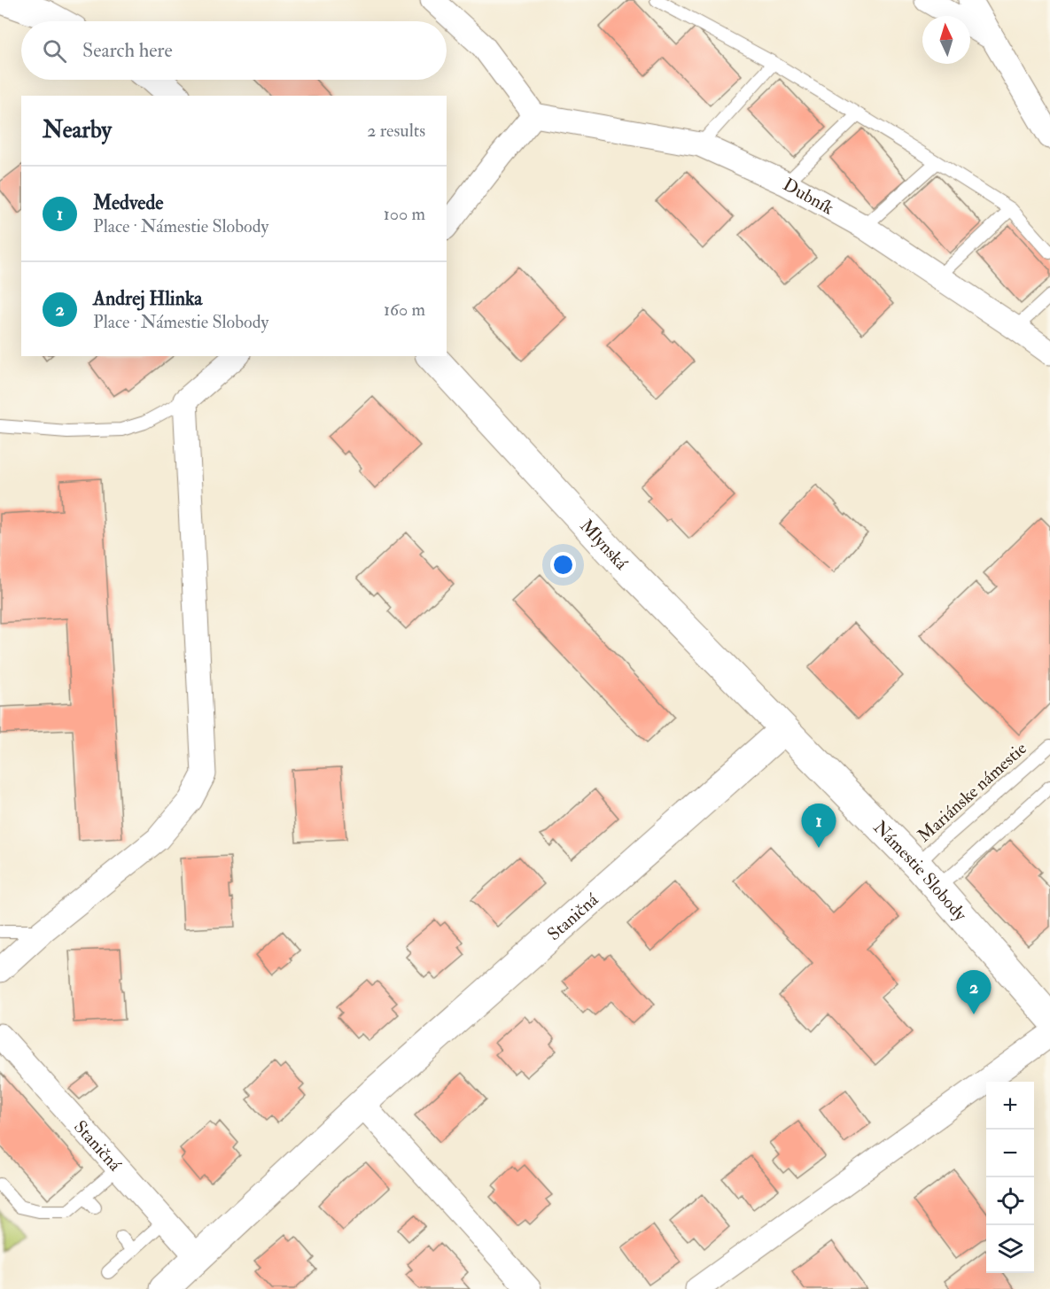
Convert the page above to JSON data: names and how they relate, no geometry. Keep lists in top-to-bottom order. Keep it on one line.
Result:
{"streets":{"street":["Dubník","Mlynská","Námestie Slobody","Staničná"],"lane":["Mariánske námestie"]},"crossings":[["Mlynská","Námestie Slobody"],["Mlynská","Staničná"],["Mariánske námestie","Námestie Slobody"],["Námestie Slobody","Staničná"]],"north":"top","page":{"search":"Search here","heading":["Nearby","2 results"],"list":[{"mark":"1","name":"Medvede","note":"Place · Námestie Slobody","value":"100 m"},{"mark":"2","name":"Andrej Hlinka","note":"Place · Námestie Slobody","value":"160 m"}],"pins":["1","2"],"map_buttons":["+","−"]}}
